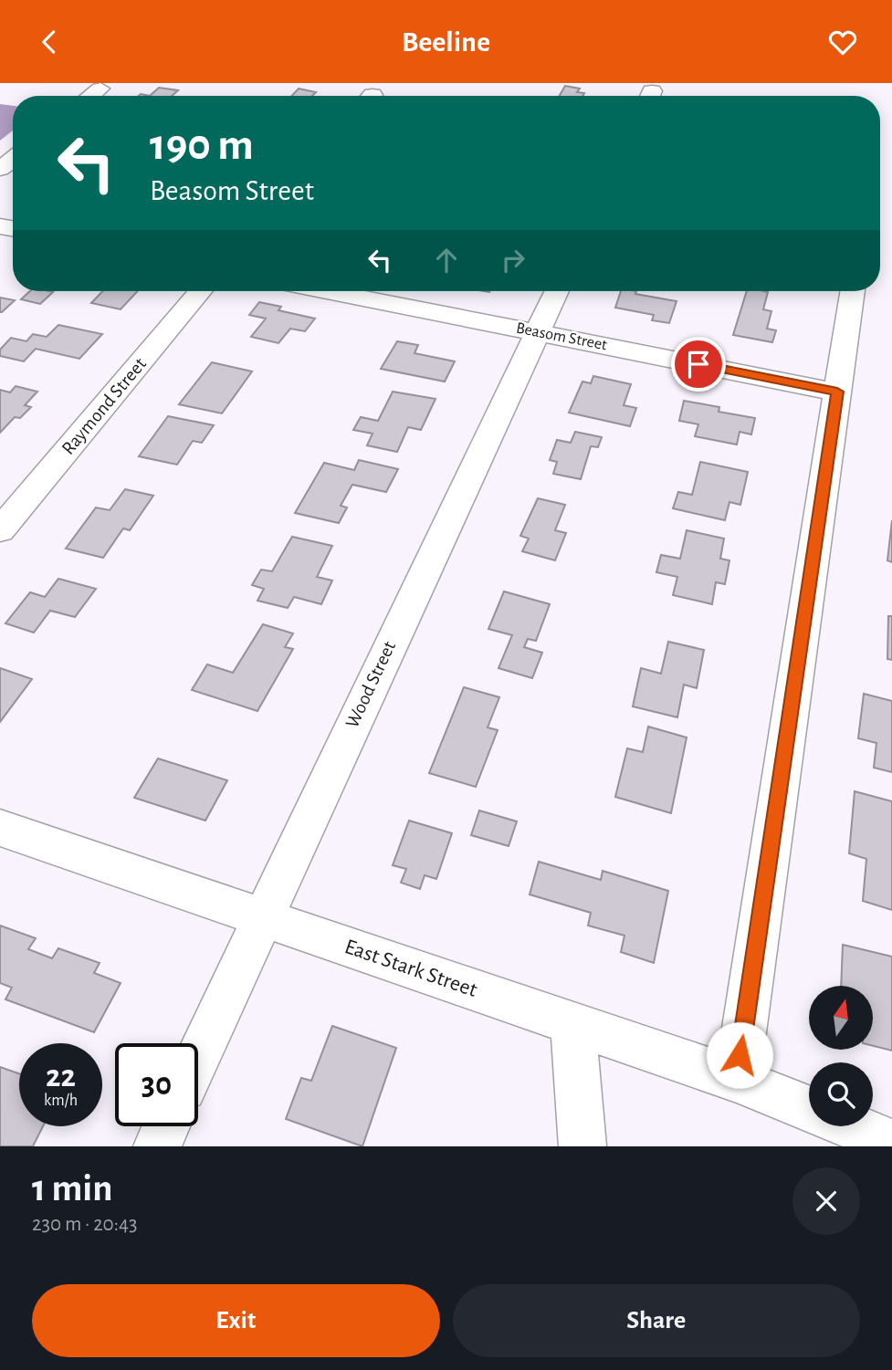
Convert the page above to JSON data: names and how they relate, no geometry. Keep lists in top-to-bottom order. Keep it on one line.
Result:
{"streets":{"street":["Beasom Street","Raymond Street","Wood Street","East Stark Street"]},"crossings":[["Beasom Street","Wood Street"],["Wood Street","East Stark Street"]],"north":"top","page":{"header":"Beeline","turn":["190 m","Beasom Street"],"speed":"22 km/h","limit":"30","heading":["1 min","230 m · 20:43"],"buttons":["Exit","Share"]}}
